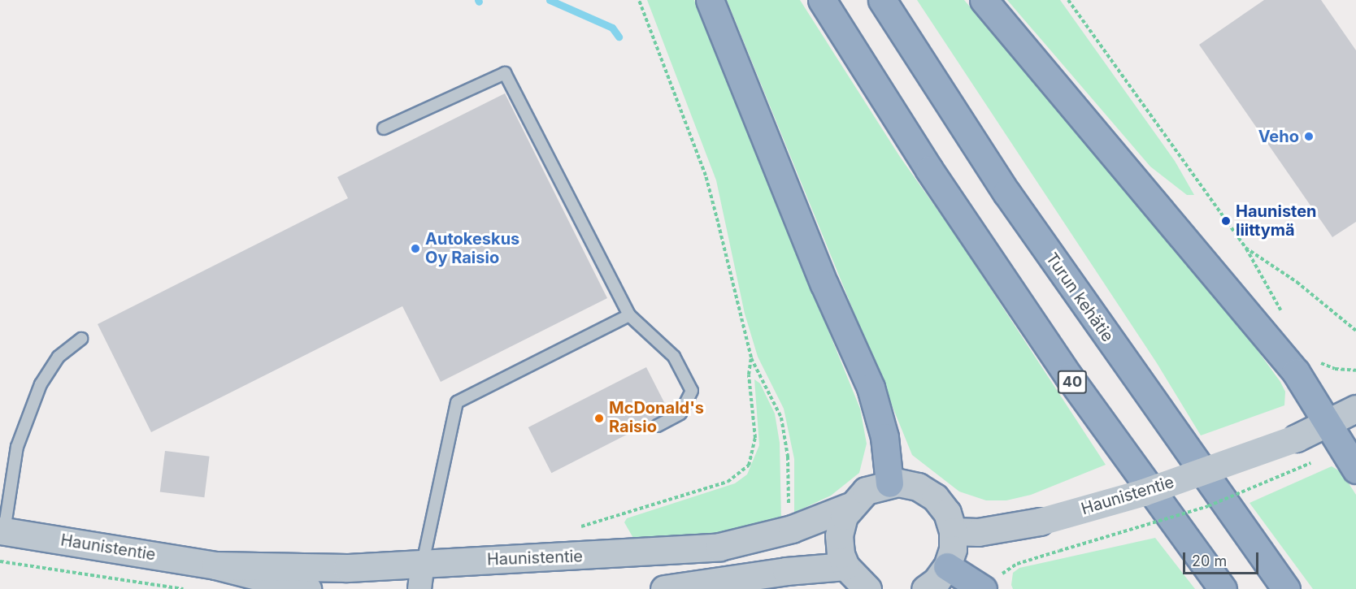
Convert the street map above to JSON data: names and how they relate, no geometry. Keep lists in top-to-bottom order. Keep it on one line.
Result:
{"streets":{"highway":["Turun kehätie","40"],"street":["Haunistentie"]},"places":["Veho","Haunisten liittymä","Autokeskus Oy Raisio","McDonald's Raisio"],"scale_bar":"20 m"}
